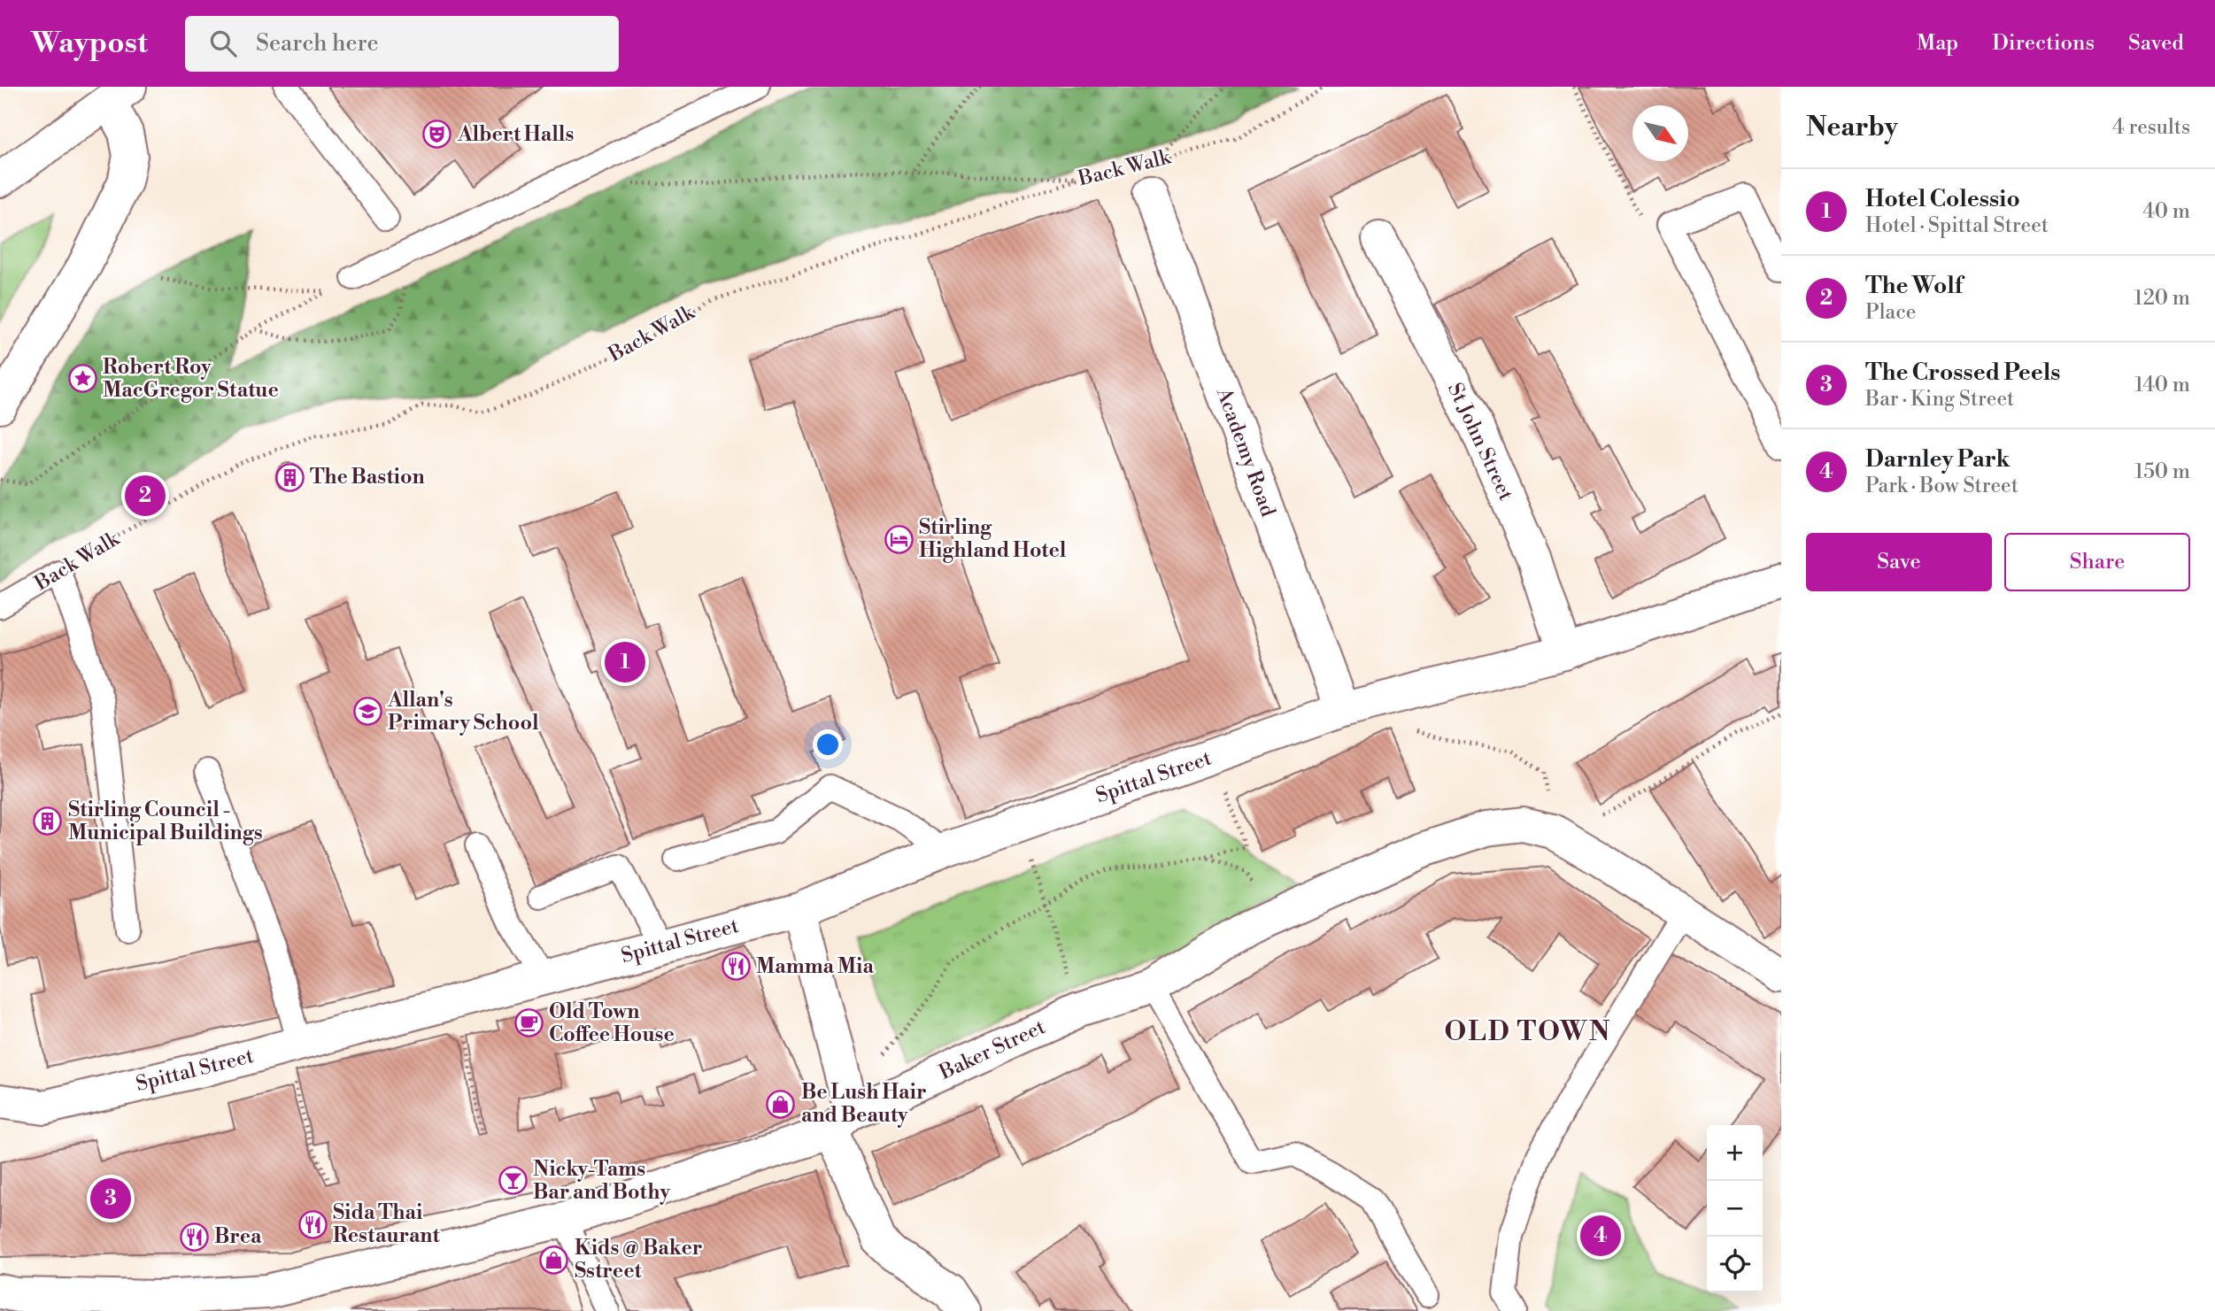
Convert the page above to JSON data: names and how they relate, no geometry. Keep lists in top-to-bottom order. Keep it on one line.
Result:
{"streets":{"street":["St John Street","Academy Road","Spittal Street","Baker Street"],"lane":["Back Walk"]},"crossings":[["Academy Road","Spittal Street"]],"districts":["OLD TOWN"],"places":{"theatre":["Albert Halls"],"place":["Robert Roy MacGregor Statue"],"building":["The Bastion","Stirling Council - Municipal Buildings"],"hotel":["Stirling Highland Hotel"],"school or university":["Allan's Primary School"],"restaurant":["Mamma Mia","Sida Thai Restaurant","Brea"],"cafe":["Old Town Coffee House"],"shop":["Be Lush Hair and Beauty","Kids @ Baker Sstreet"],"bar":["Nicky-Tams Bar and Bothy"]},"north":"bottom right","page":{"header":"Waypost","search":"Search here","nav":["Map","Directions","Saved"],"heading":["Nearby","4 results"],"list":[{"mark":"1","name":"Hotel Colessio","note":"Hotel · Spittal Street","value":"40 m"},{"mark":"2","name":"The Wolf","note":"Place","value":"120 m"},{"mark":"3","name":"The Crossed Peels","note":"Bar · King Street","value":"140 m"},{"mark":"4","name":"Darnley Park","note":"Park · Bow Street","value":"150 m"}],"pins":["2","1","3","4"],"buttons":["Save","Share"],"map_buttons":["+","−"]}}
